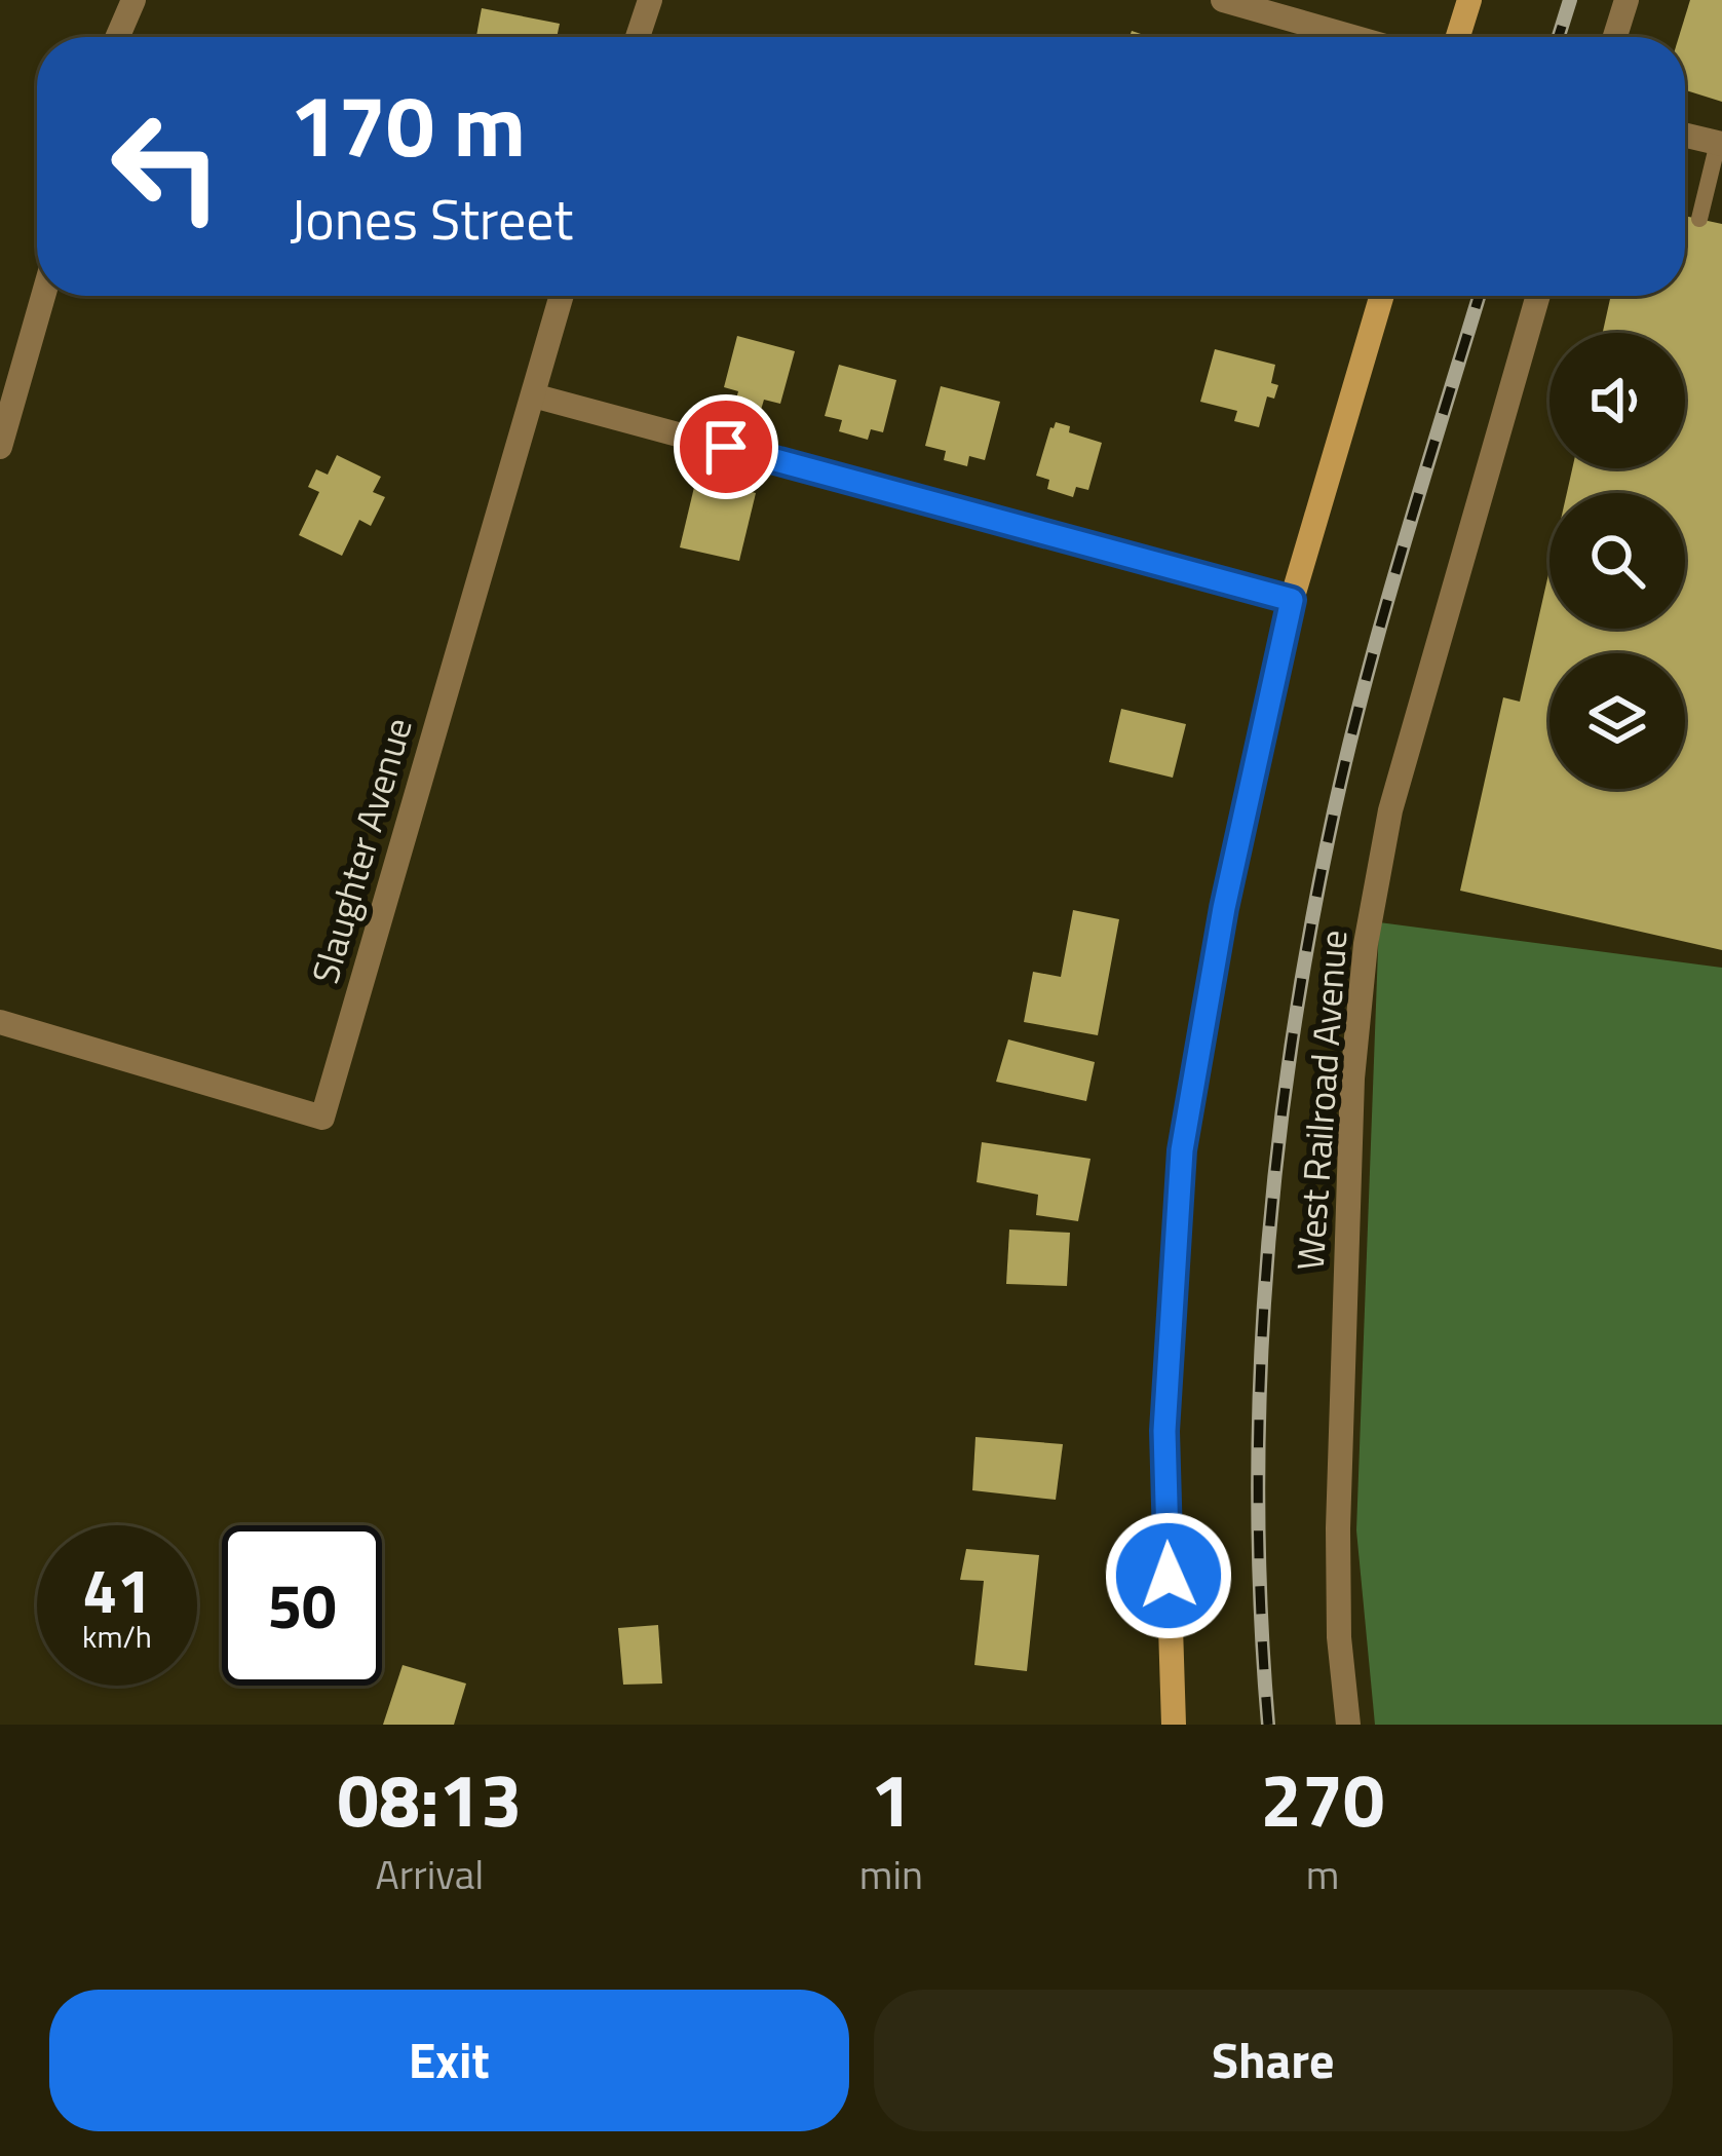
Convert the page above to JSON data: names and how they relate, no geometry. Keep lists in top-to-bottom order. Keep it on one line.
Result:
{"streets":{"street":["Slaughter Avenue","West Railroad Avenue"]},"page":{"turn":["170 m","Jones Street"],"speed":"41 km/h","limit":"50","eta":["08:13","Arrival","1","min","270","m"],"buttons":["Exit","Share"]}}
